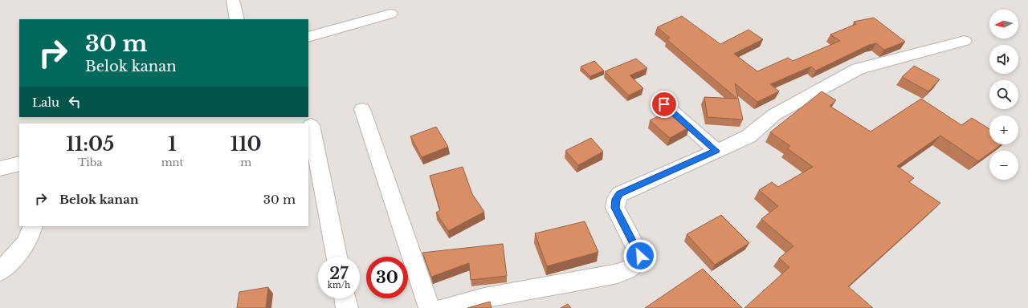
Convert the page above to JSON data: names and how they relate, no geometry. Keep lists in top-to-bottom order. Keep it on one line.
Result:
{"north":"left","page":{"map_buttons":["+","−"],"turn":["30 m","Belok kanan"],"then":"Lalu","eta":["11:05","Tiba","1","mnt","110","m"],"list":[{"name":"Belok kanan","value":"30 m"}],"speed":"27 km/h","limit":"30"}}
